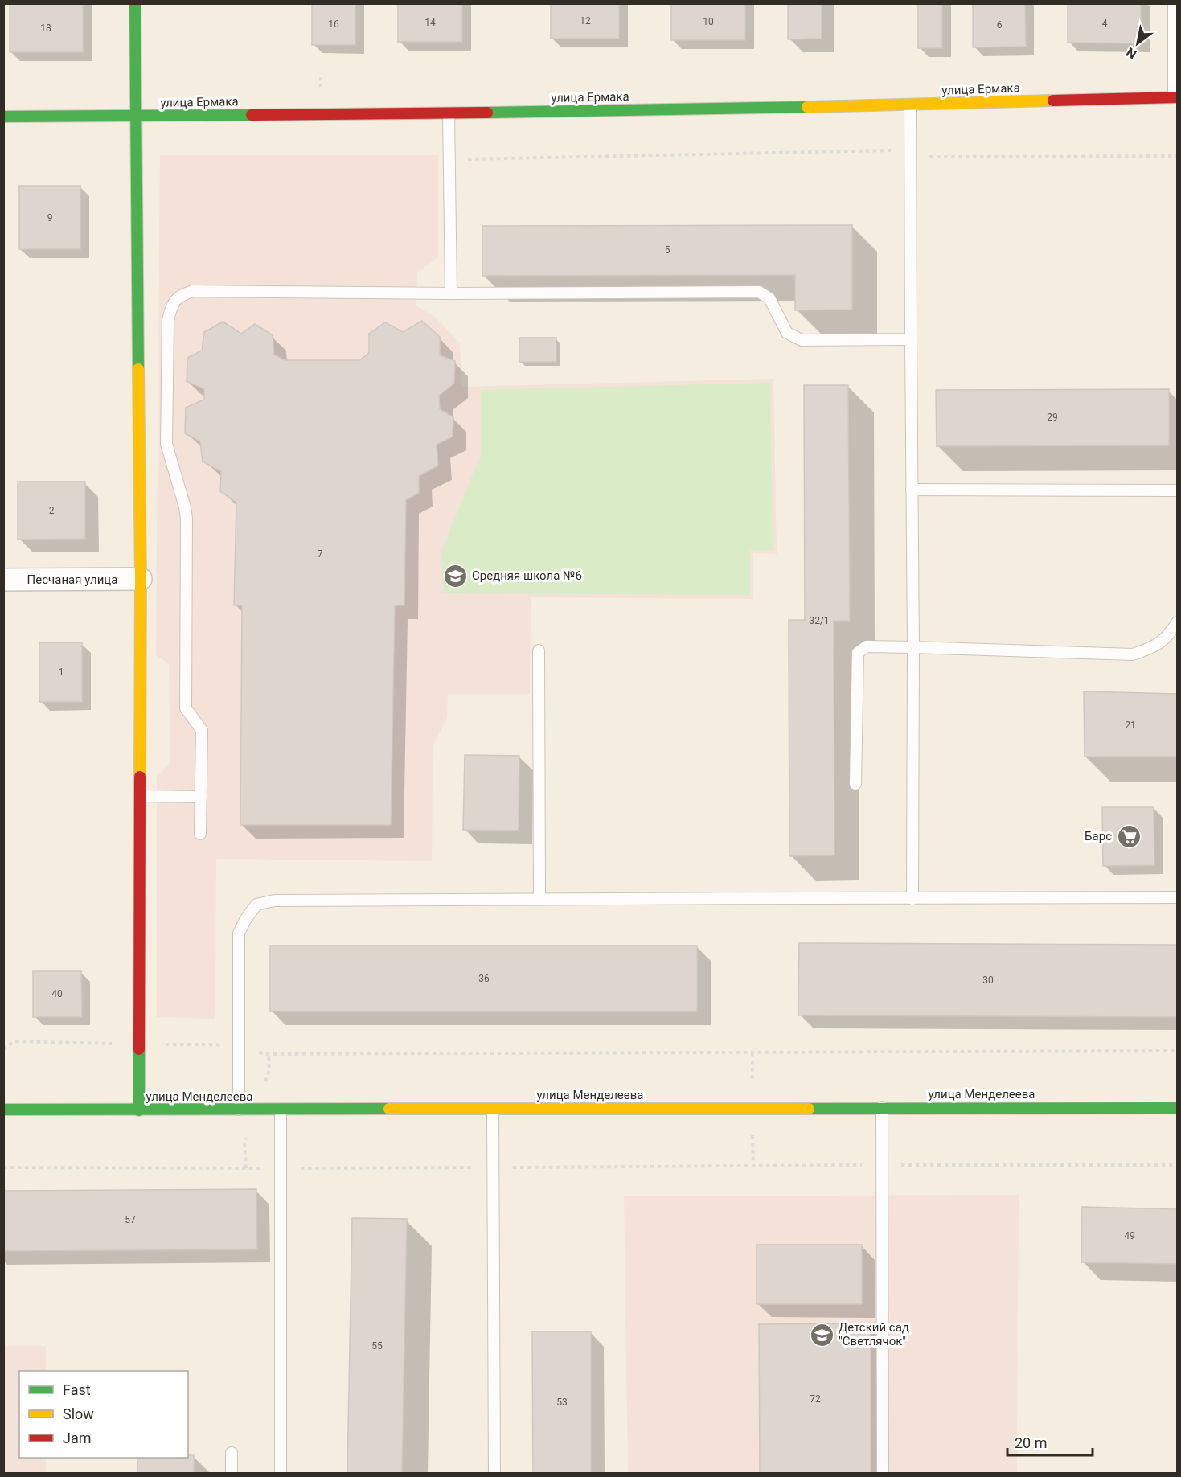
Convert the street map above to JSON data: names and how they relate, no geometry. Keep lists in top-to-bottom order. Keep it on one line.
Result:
{"streets":{"street":["улица Ермака","Песчаная улица","улица Менделеева"]},"places":{"school or university":["Средняя школа №6","Детский сад \"Светлячок\""],"supermarket":["Барс"]},"house_numbers":["12","10","14","4","16","6","18","9","5","29","2","7","32/1","1","21","36","30","40","57","49","55","72","53"],"legend":["Fast","Slow","Jam"],"scale_bar":"20 m","north":"bottom left"}
